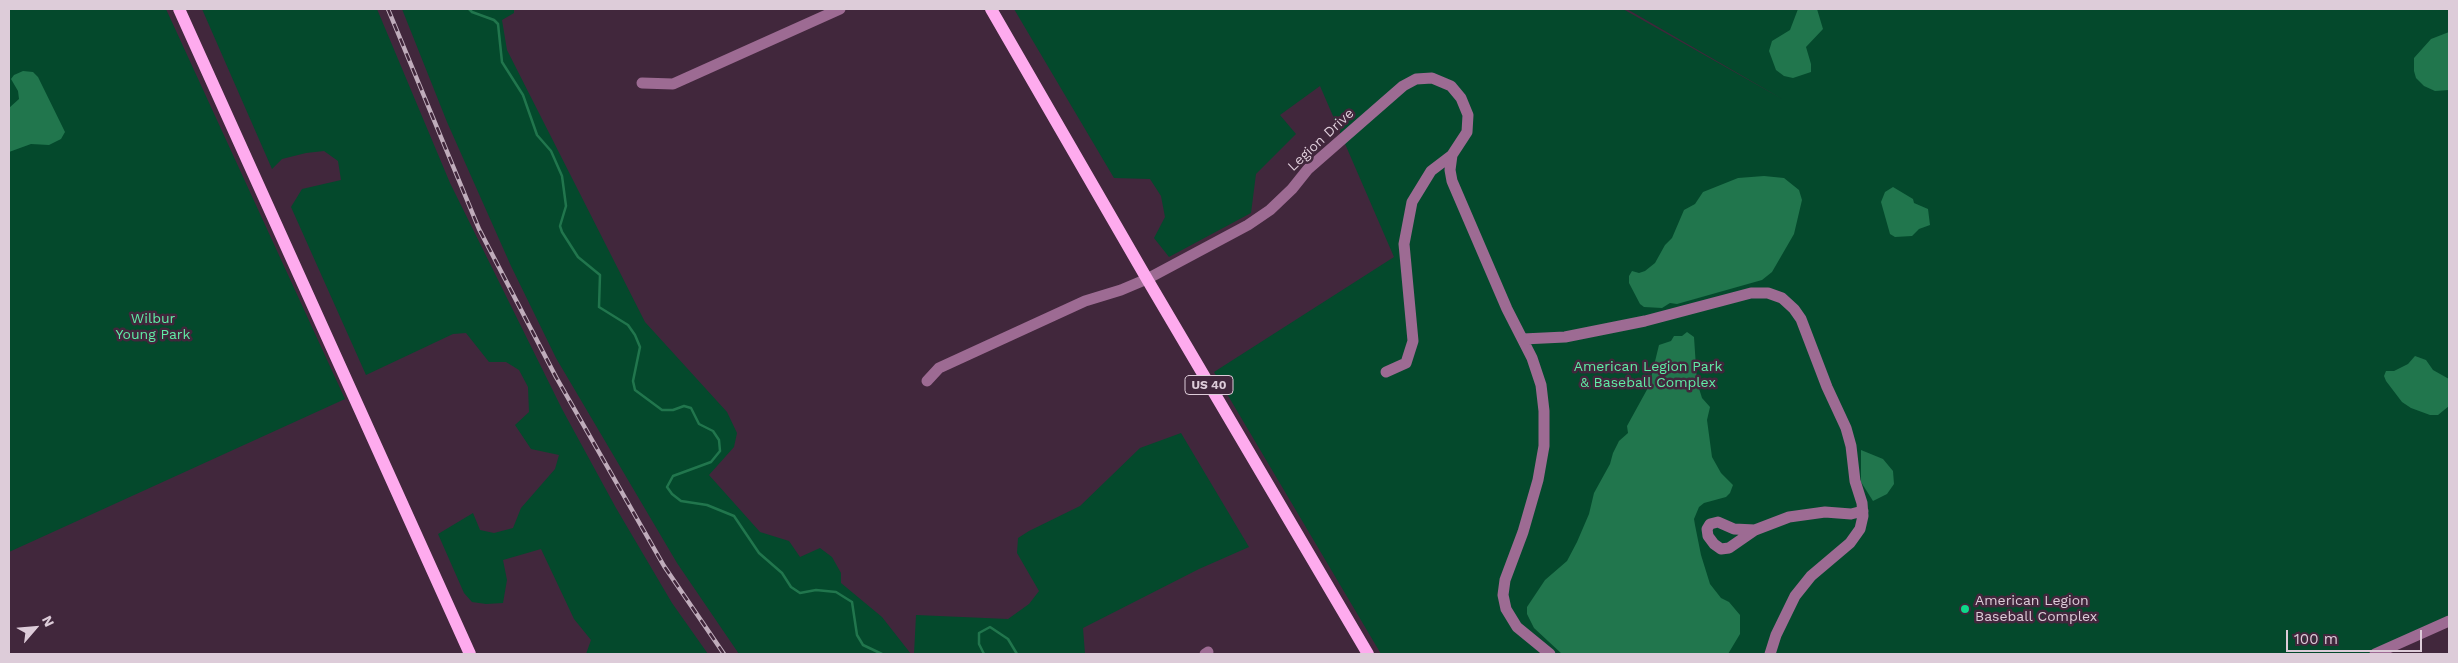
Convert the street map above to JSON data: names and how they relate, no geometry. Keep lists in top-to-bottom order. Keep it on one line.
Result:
{"streets":{"main road":["US 40"],"street":["Legion Drive"]},"crossings":[["Legion Drive","US 40"]],"parks":["Wilbur Young Park","American Legion Park & Baseball Complex"],"places":["American Legion Baseball Complex"],"scale_bar":"100 m","north":"top right"}
